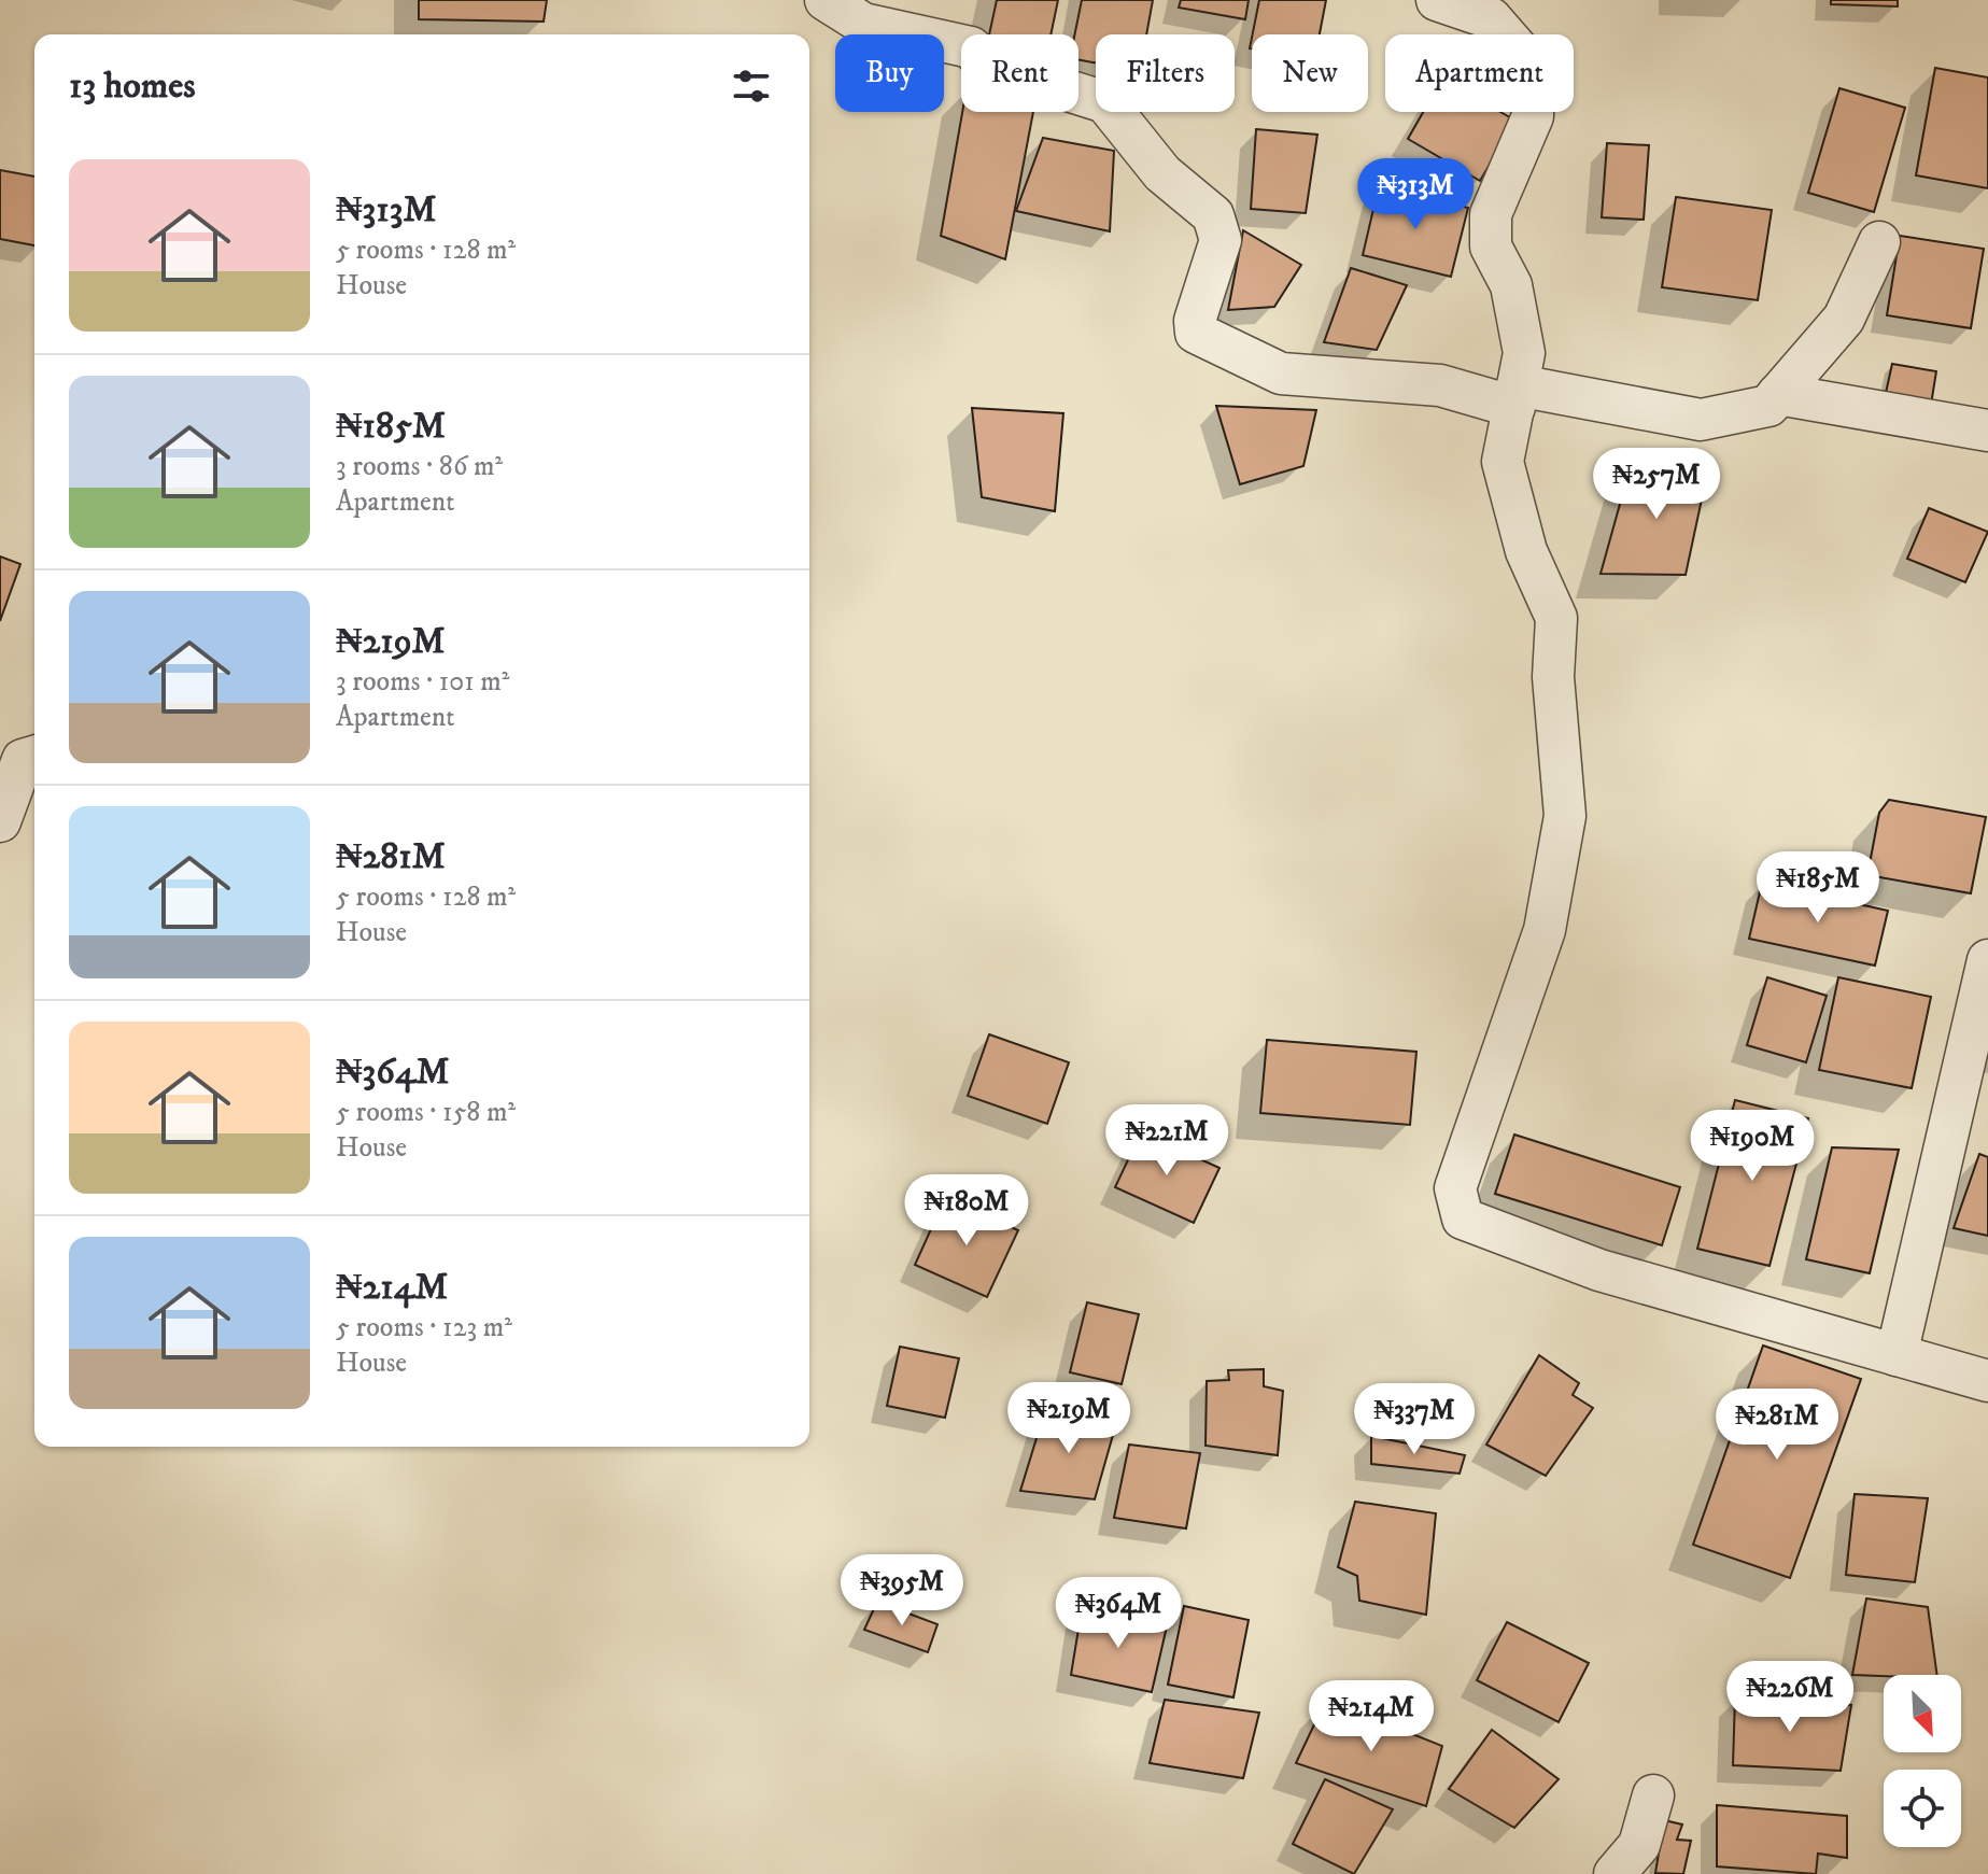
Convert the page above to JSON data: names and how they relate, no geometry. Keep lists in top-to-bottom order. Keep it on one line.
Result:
{"north":"bottom right","page":{"chip":["Buy","Rent","Filters","New","Apartment"],"heading":"13 homes","list":[{"name":"₦313M","note":"5 rooms · 128 m² · House"},{"name":"₦185M","note":"3 rooms · 86 m² · Apartment"},{"name":"₦219M","note":"3 rooms · 101 m² · Apartment"},{"name":"₦281M","note":"5 rooms · 128 m² · House"},{"name":"₦364M","note":"5 rooms · 158 m² · House"},{"name":"₦214M","note":"5 rooms · 123 m² · House"}],"price":["₦313M","₦257M","₦185M","₦221M","₦190M","₦180M","₦219M","₦337M","₦281M","₦395M","₦364M","₦226M","₦214M"]}}
